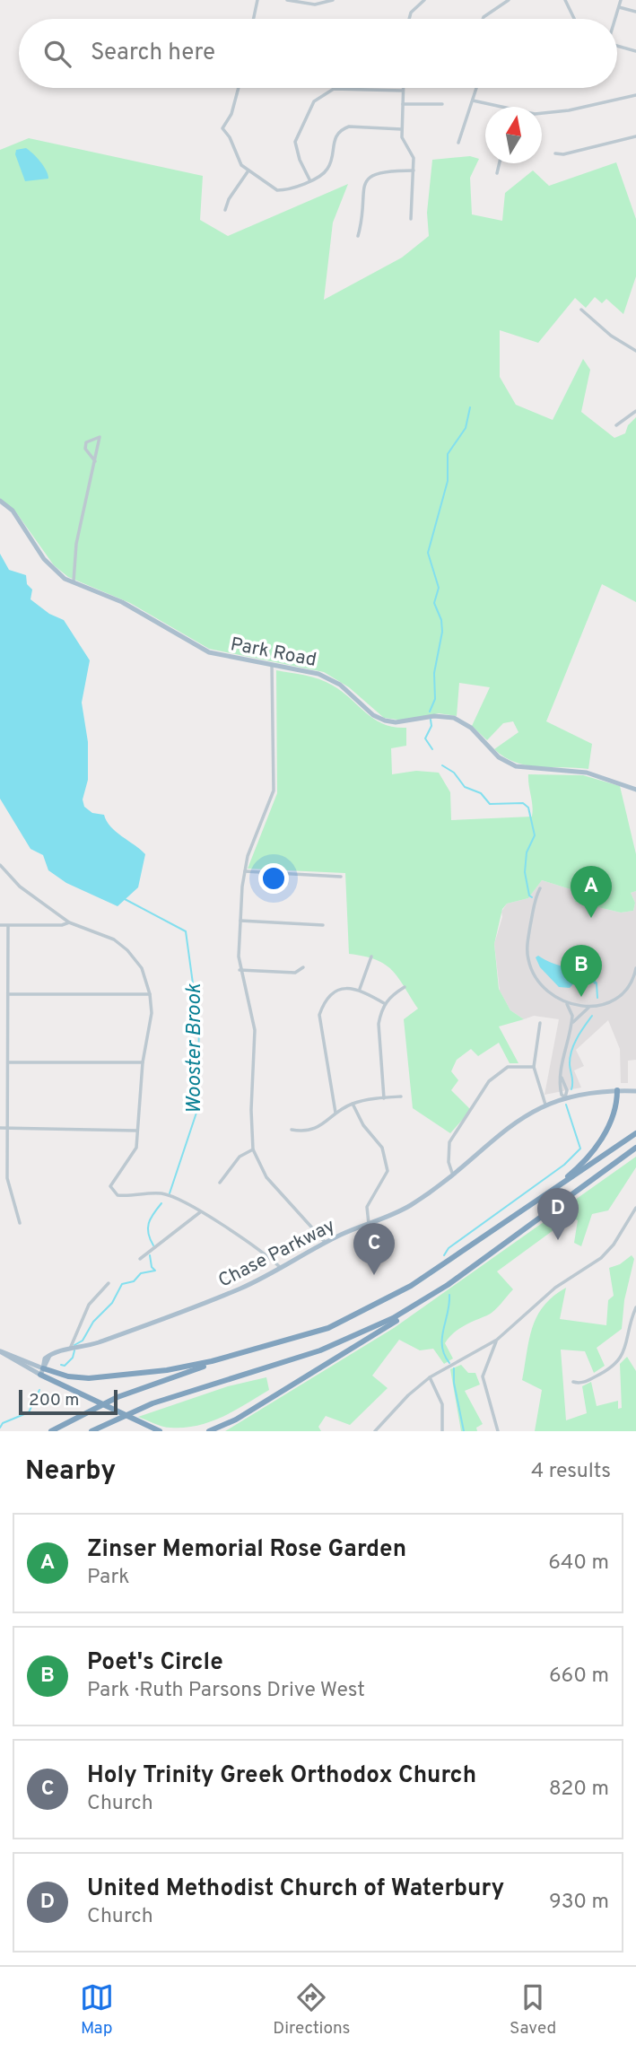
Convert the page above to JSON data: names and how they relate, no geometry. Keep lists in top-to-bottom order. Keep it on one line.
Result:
{"streets":{"main road":["Park Road","Chase Parkway"]},"water":["Wooster Brook"],"scale_bar":"200 m","north":"top","page":{"search":"Search here","pins":["A","B","D","C"],"scale":"200 m","heading":["Nearby","4 results"],"list":[{"mark":"A","name":"Zinser Memorial Rose Garden","note":"Park","value":"640 m"},{"mark":"B","name":"Poet's Circle","note":"Park · Ruth Parsons Drive West","value":"660 m"},{"mark":"C","name":"Holy Trinity Greek Orthodox Church","note":"Church","value":"820 m"},{"mark":"D","name":"United Methodist Church of Waterbury","note":"Church","value":"930 m"}],"nav":["Map","Directions","Saved"]}}
